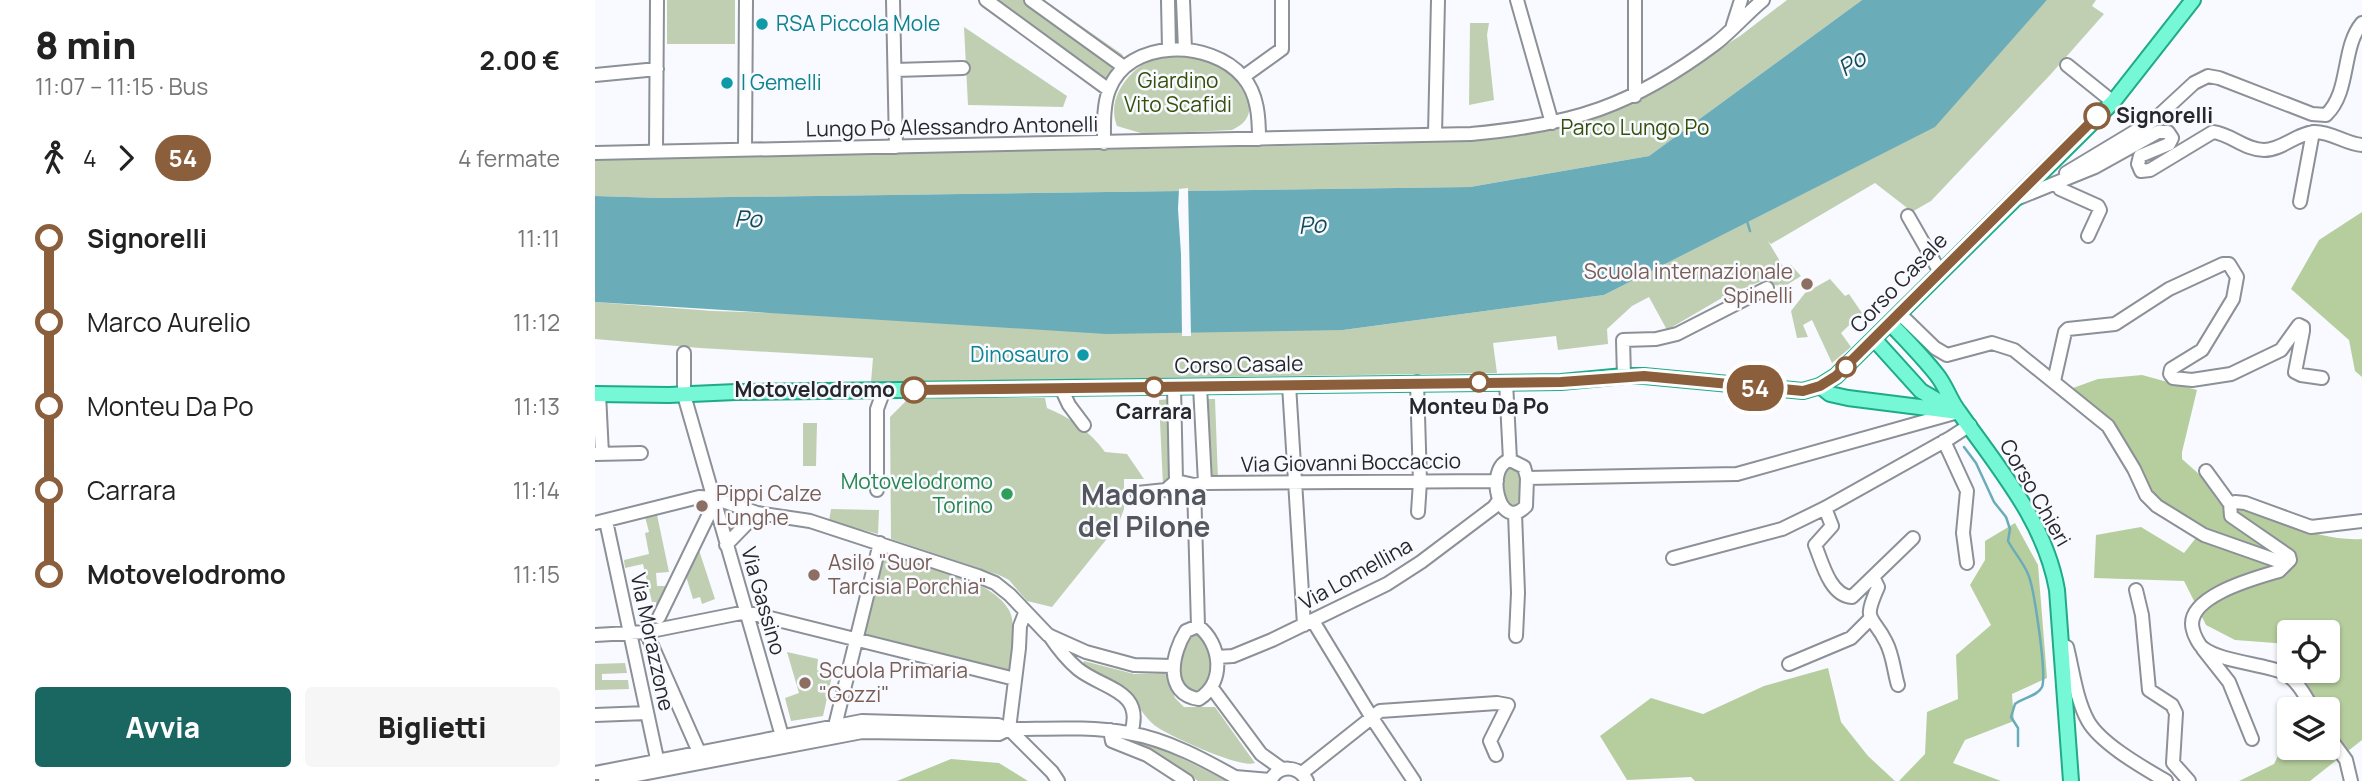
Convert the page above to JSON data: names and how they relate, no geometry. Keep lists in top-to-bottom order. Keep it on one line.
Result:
{"streets":{"main road":["Corso Casale","Corso Chieri"],"street":["Lungo Po Alessandro Antonelli","Via Giovanni Boccaccio","Via Lomellina","Via Gassino","Via Morazzone"]},"crossings":[["Corso Casale","Via Gassino"]],"districts":["Madonna del Pilone"],"water":["Po"],"parks":["Giardino Vito Scafidi","Parco Lungo Po"],"places":["RSA Piccola Mole","I Gemelli","Signorelli","Scuola internazionale Spinelli","Dinosauro","Monteu Da Po","Carrara","Motovelodromo","Motovelodromo Torino","Pippi Calze Lunghe","Asilo \"Suor Tarcisia Porchia\"","Scuola Primaria \"Gozzi\""],"lines":["bus line 54"],"page":{"heading":["8 min","11:07 – 11:15 · Bus","2.00 €"],"on_map":"54","legs":["4","54","4 fermate"],"list":[{"name":"Signorelli","value":"11:11"},{"name":"Marco Aurelio","value":"11:12"},{"name":"Monteu Da Po","value":"11:13"},{"name":"Carrara","value":"11:14"},{"name":"Motovelodromo","value":"11:15"}],"buttons":["Avvia","Biglietti"]}}
